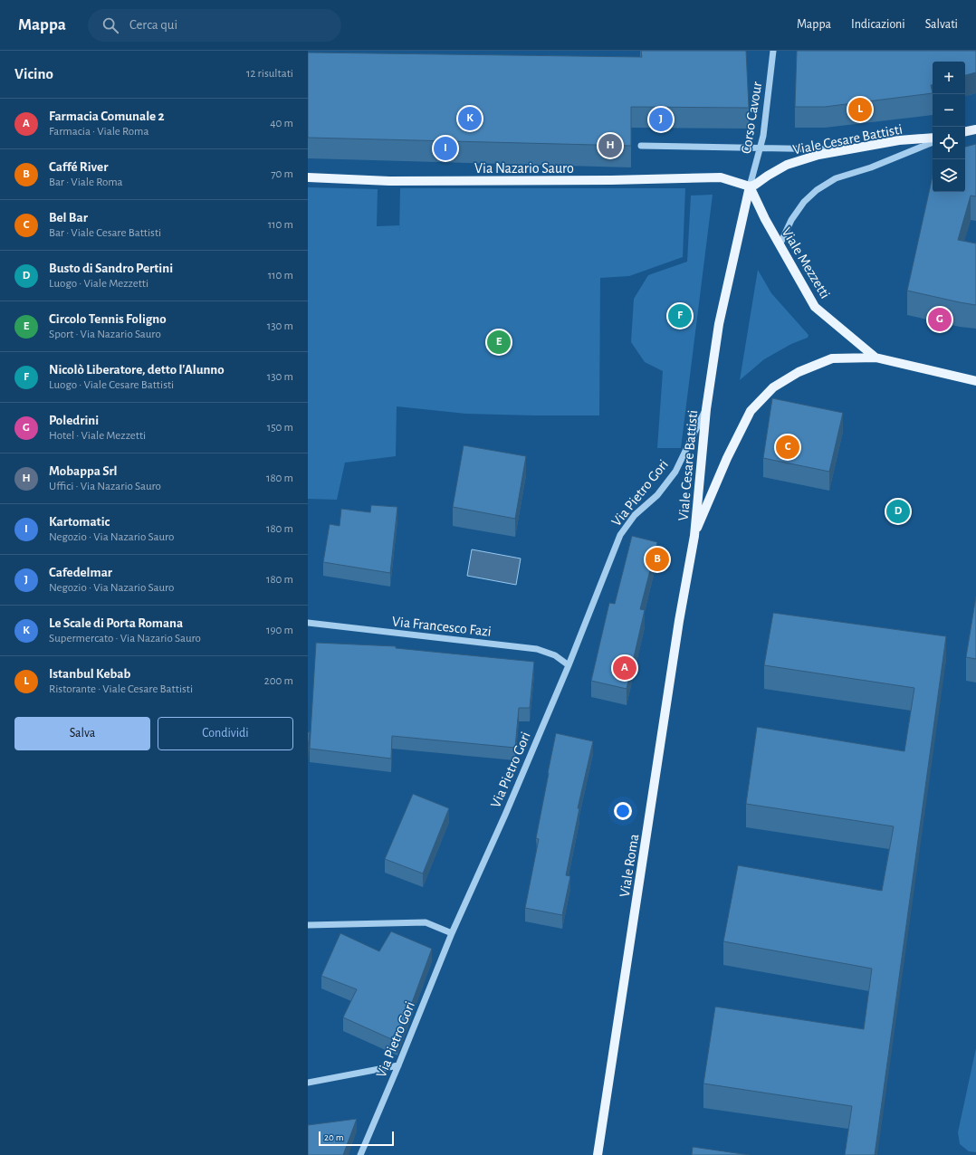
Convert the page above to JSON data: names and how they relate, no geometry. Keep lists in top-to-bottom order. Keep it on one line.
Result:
{"streets":{"main road":["Viale Cesare Battisti","Via Nazario Sauro","Viale Mezzetti","Viale Roma"],"street":["Corso Cavour","Via Pietro Gori","Via Francesco Fazi"]},"crossings":[["Corso Cavour","Viale Cesare Battisti"],["Corso Cavour","Via Nazario Sauro"],["Corso Cavour","Viale Mezzetti"],["Viale Cesare Battisti","Via Nazario Sauro"],["Viale Cesare Battisti","Viale Mezzetti"],["Viale Cesare Battisti","Via Pietro Gori"],["Viale Cesare Battisti","Viale Roma"],["Via Nazario Sauro","Viale Mezzetti"],["Via Pietro Gori","Via Francesco Fazi"]],"scale_bar":"20 m","page":{"header":"Mappa","search":"Cerca qui","nav":["Mappa","Indicazioni","Salvati"],"heading":["Vicino","12 risultati"],"map_buttons":["+","−"],"pins":["L","K","J","H","I","F","G","E","C","D","B","A"],"list":[{"mark":"A","name":"Farmacia Comunale 2","note":"Farmacia · Viale Roma","value":"40 m"},{"mark":"B","name":"Caffé River","note":"Bar · Viale Roma","value":"70 m"},{"mark":"C","name":"Bel Bar","note":"Bar · Viale Cesare Battisti","value":"110 m"},{"mark":"D","name":"Busto di Sandro Pertini","note":"Luogo · Viale Mezzetti","value":"110 m"},{"mark":"E","name":"Circolo Tennis Foligno","note":"Sport · Via Nazario Sauro","value":"130 m"},{"mark":"F","name":"Nicolò Liberatore, detto l'Alunno","note":"Luogo · Viale Cesare Battisti","value":"130 m"},{"mark":"G","name":"Poledrini","note":"Hotel · Viale Mezzetti","value":"150 m"},{"mark":"H","name":"Mobappa Srl","note":"Uffici · Via Nazario Sauro","value":"180 m"},{"mark":"I","name":"Kartomatic","note":"Negozio · Via Nazario Sauro","value":"180 m"},{"mark":"J","name":"Cafedelmar","note":"Negozio · Via Nazario Sauro","value":"180 m"},{"mark":"K","name":"Le Scale di Porta Romana","note":"Supermercato · Via Nazario Sauro","value":"190 m"},{"mark":"L","name":"Istanbul Kebab","note":"Ristorante · Viale Cesare Battisti","value":"200 m"}],"buttons":["Salva","Condividi"],"scale":"20 m"}}
